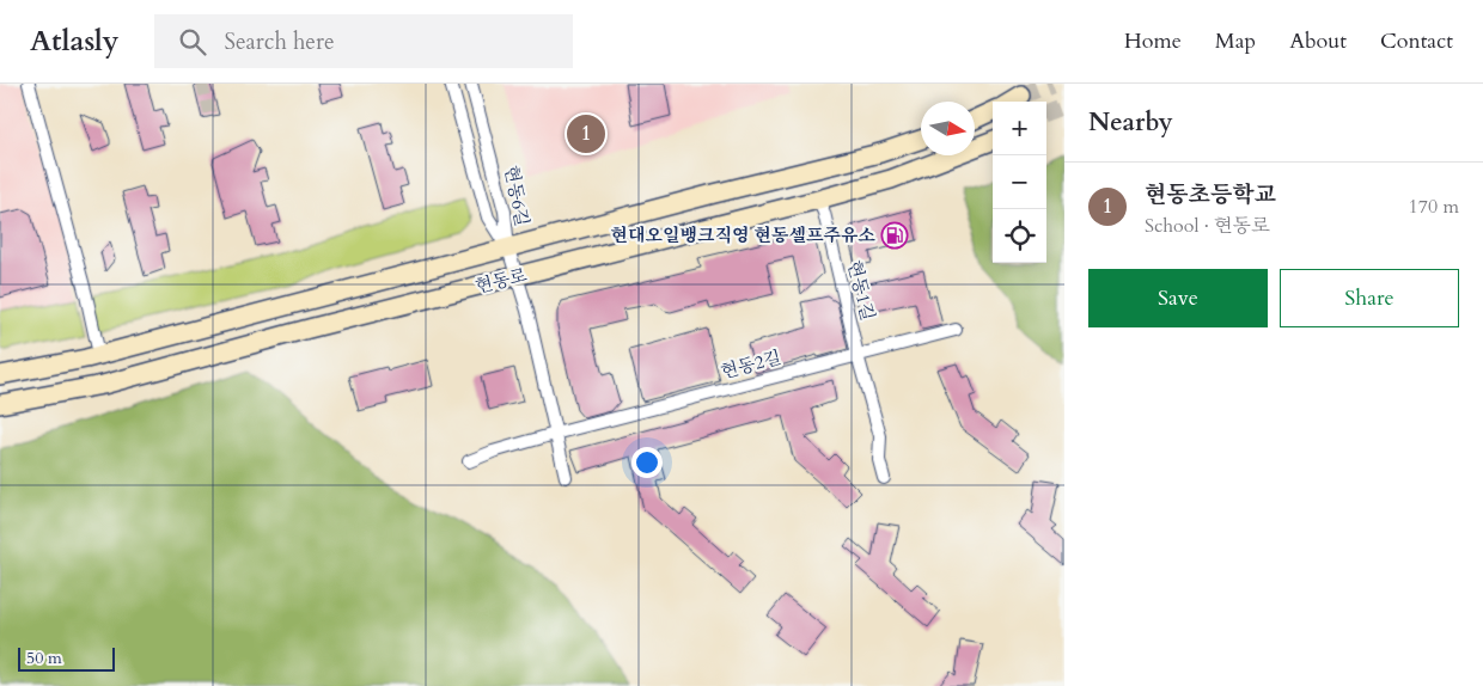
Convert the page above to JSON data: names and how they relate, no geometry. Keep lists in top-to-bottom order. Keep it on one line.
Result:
{"streets":{"main road":["현동로"],"street":["현동6길","현동1길","현동2길"]},"crossings":[["현동6길","현동로"],["현동로","현동1길"],["현동1길","현동2길"]],"places":{"fuel station":["현대오일뱅크직영 현동셀프주유소"]},"scale_bar":"50 m","north":"right","page":{"header":"Atlasly","search":"Search here","nav":["Home","Map","About","Contact"],"heading":"Nearby","map_buttons":["+","−"],"pins":"1","list":[{"mark":"1","name":"현동초등학교","note":"School · 현동로","value":"170 m"}],"buttons":["Save","Share"],"scale":"50 m"}}
